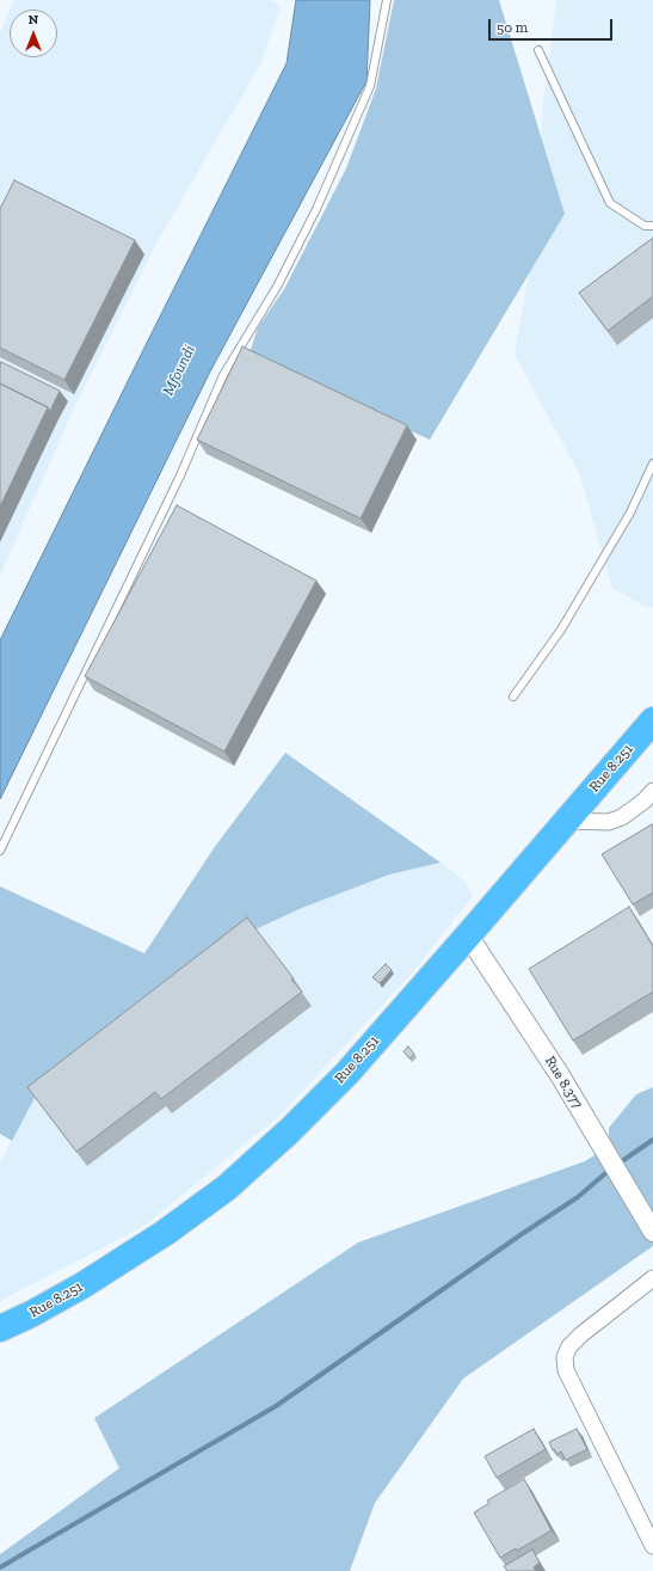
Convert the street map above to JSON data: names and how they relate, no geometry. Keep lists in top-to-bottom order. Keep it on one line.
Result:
{"streets":{"highway":["Rue 8.251"],"street":["Rue 8.377"]},"crossings":[["Rue 8.251","Rue 8.377"]],"water":["Mfoundi"],"scale_bar":"50 m","north":"top"}
